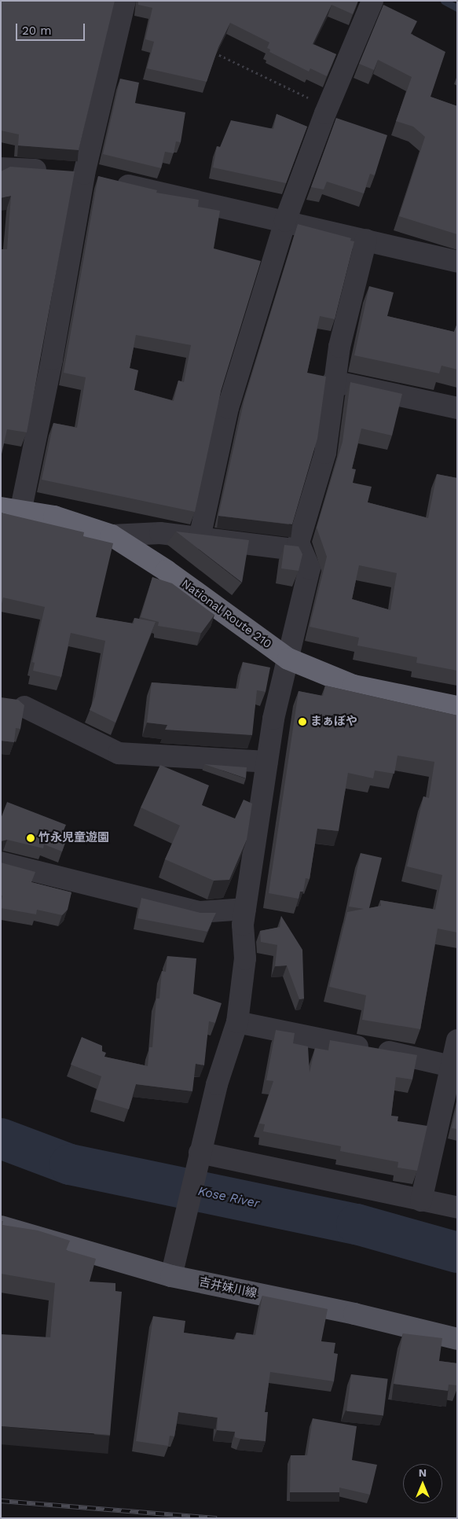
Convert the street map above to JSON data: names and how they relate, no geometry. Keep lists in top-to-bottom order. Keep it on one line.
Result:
{"streets":{"highway":["National Route 210"],"main road":["吉井妹川線"]},"water":["Kose River"],"places":["まぁぼや","竹永児童遊園"],"scale_bar":"20 m","north":"top"}
